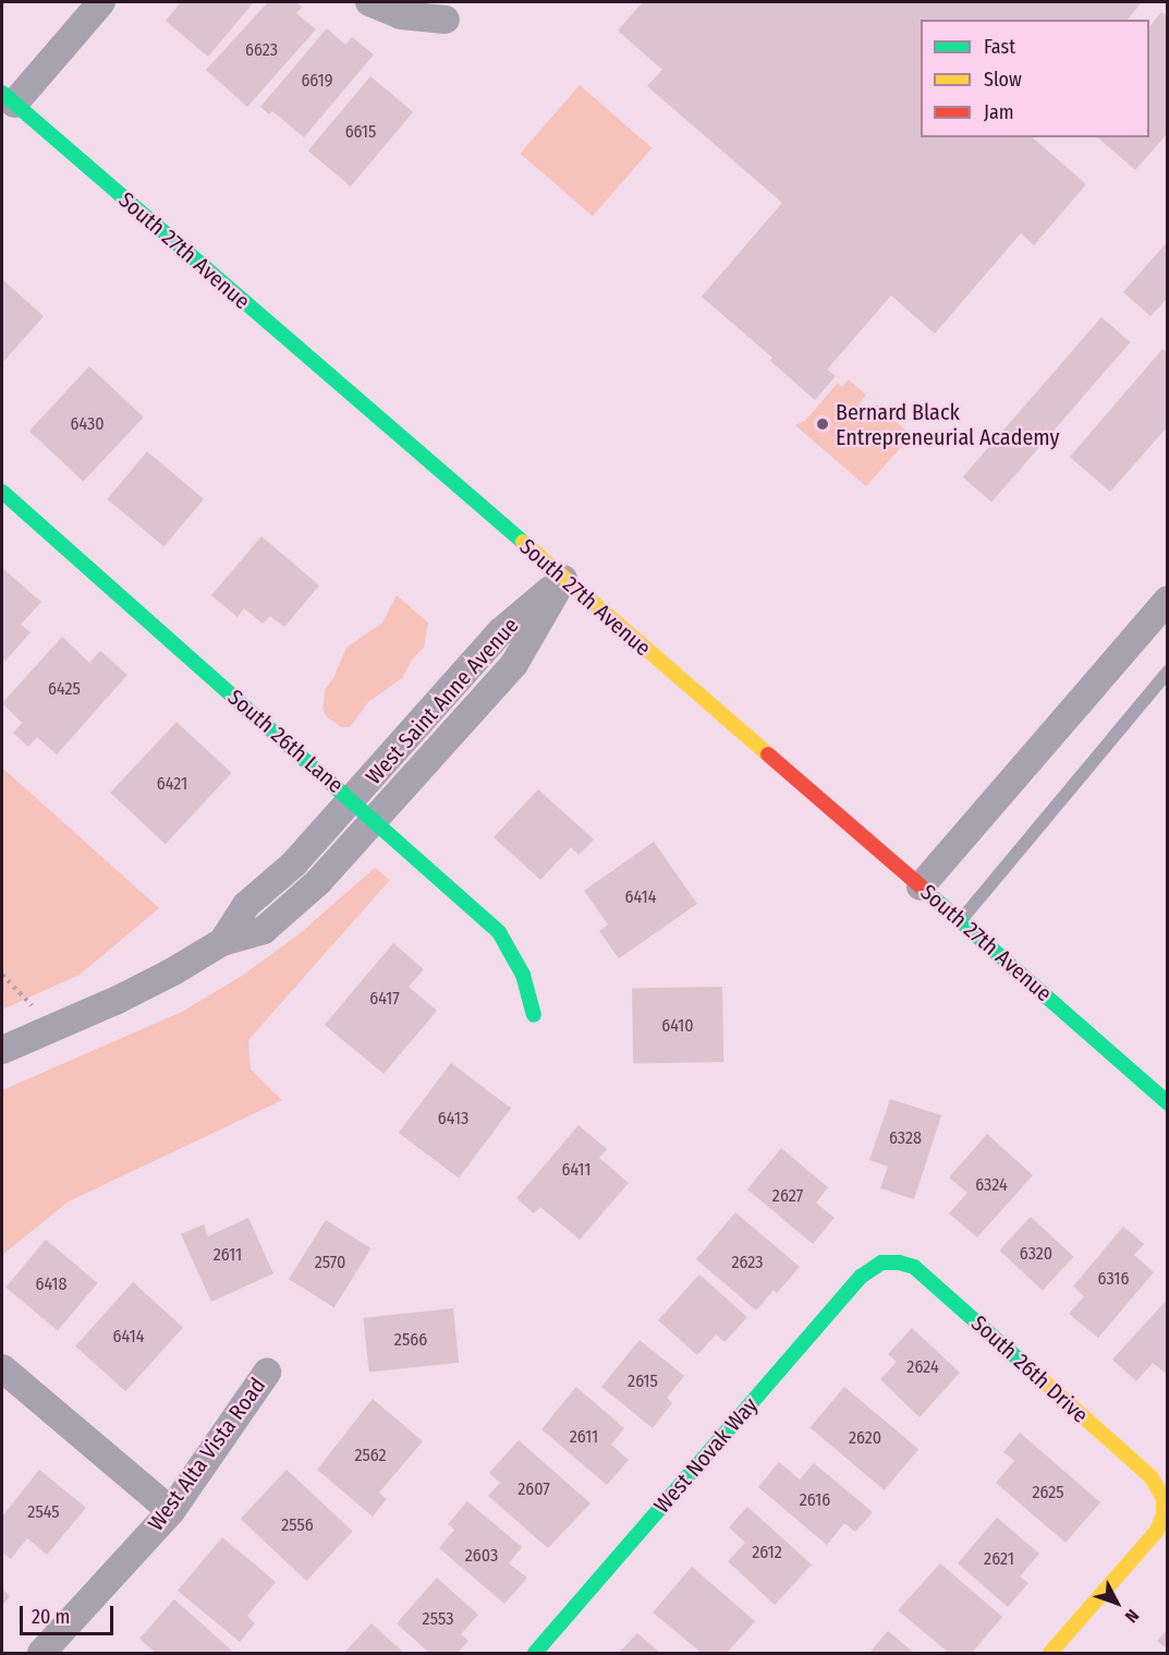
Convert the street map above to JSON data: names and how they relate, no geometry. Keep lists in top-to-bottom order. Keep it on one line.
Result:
{"streets":{"street":["South 27th Avenue","West Saint Anne Avenue","South 26th Lane","South 26th Drive","West Alta Vista Road","West Novak Way"]},"crossings":[["South 27th Avenue","West Saint Anne Avenue"],["West Saint Anne Avenue","South 26th Lane"],["South 26th Drive","West Novak Way"]],"places":["Bernard Black Entrepreneurial Academy"],"house_numbers":["6623","6619","6615","6430","6425","6421","6414","6417","6410","6413","6328","6411","6324","2627","6320","2611","2570","2623","6316","6418","6414","2566","2624","2615","2611","2620","2562","2607","2625","2616","2545","2556","2612","2603","2621","2553"],"legend":["Fast","Slow","Jam"],"scale_bar":"20 m","north":"bottom right"}
